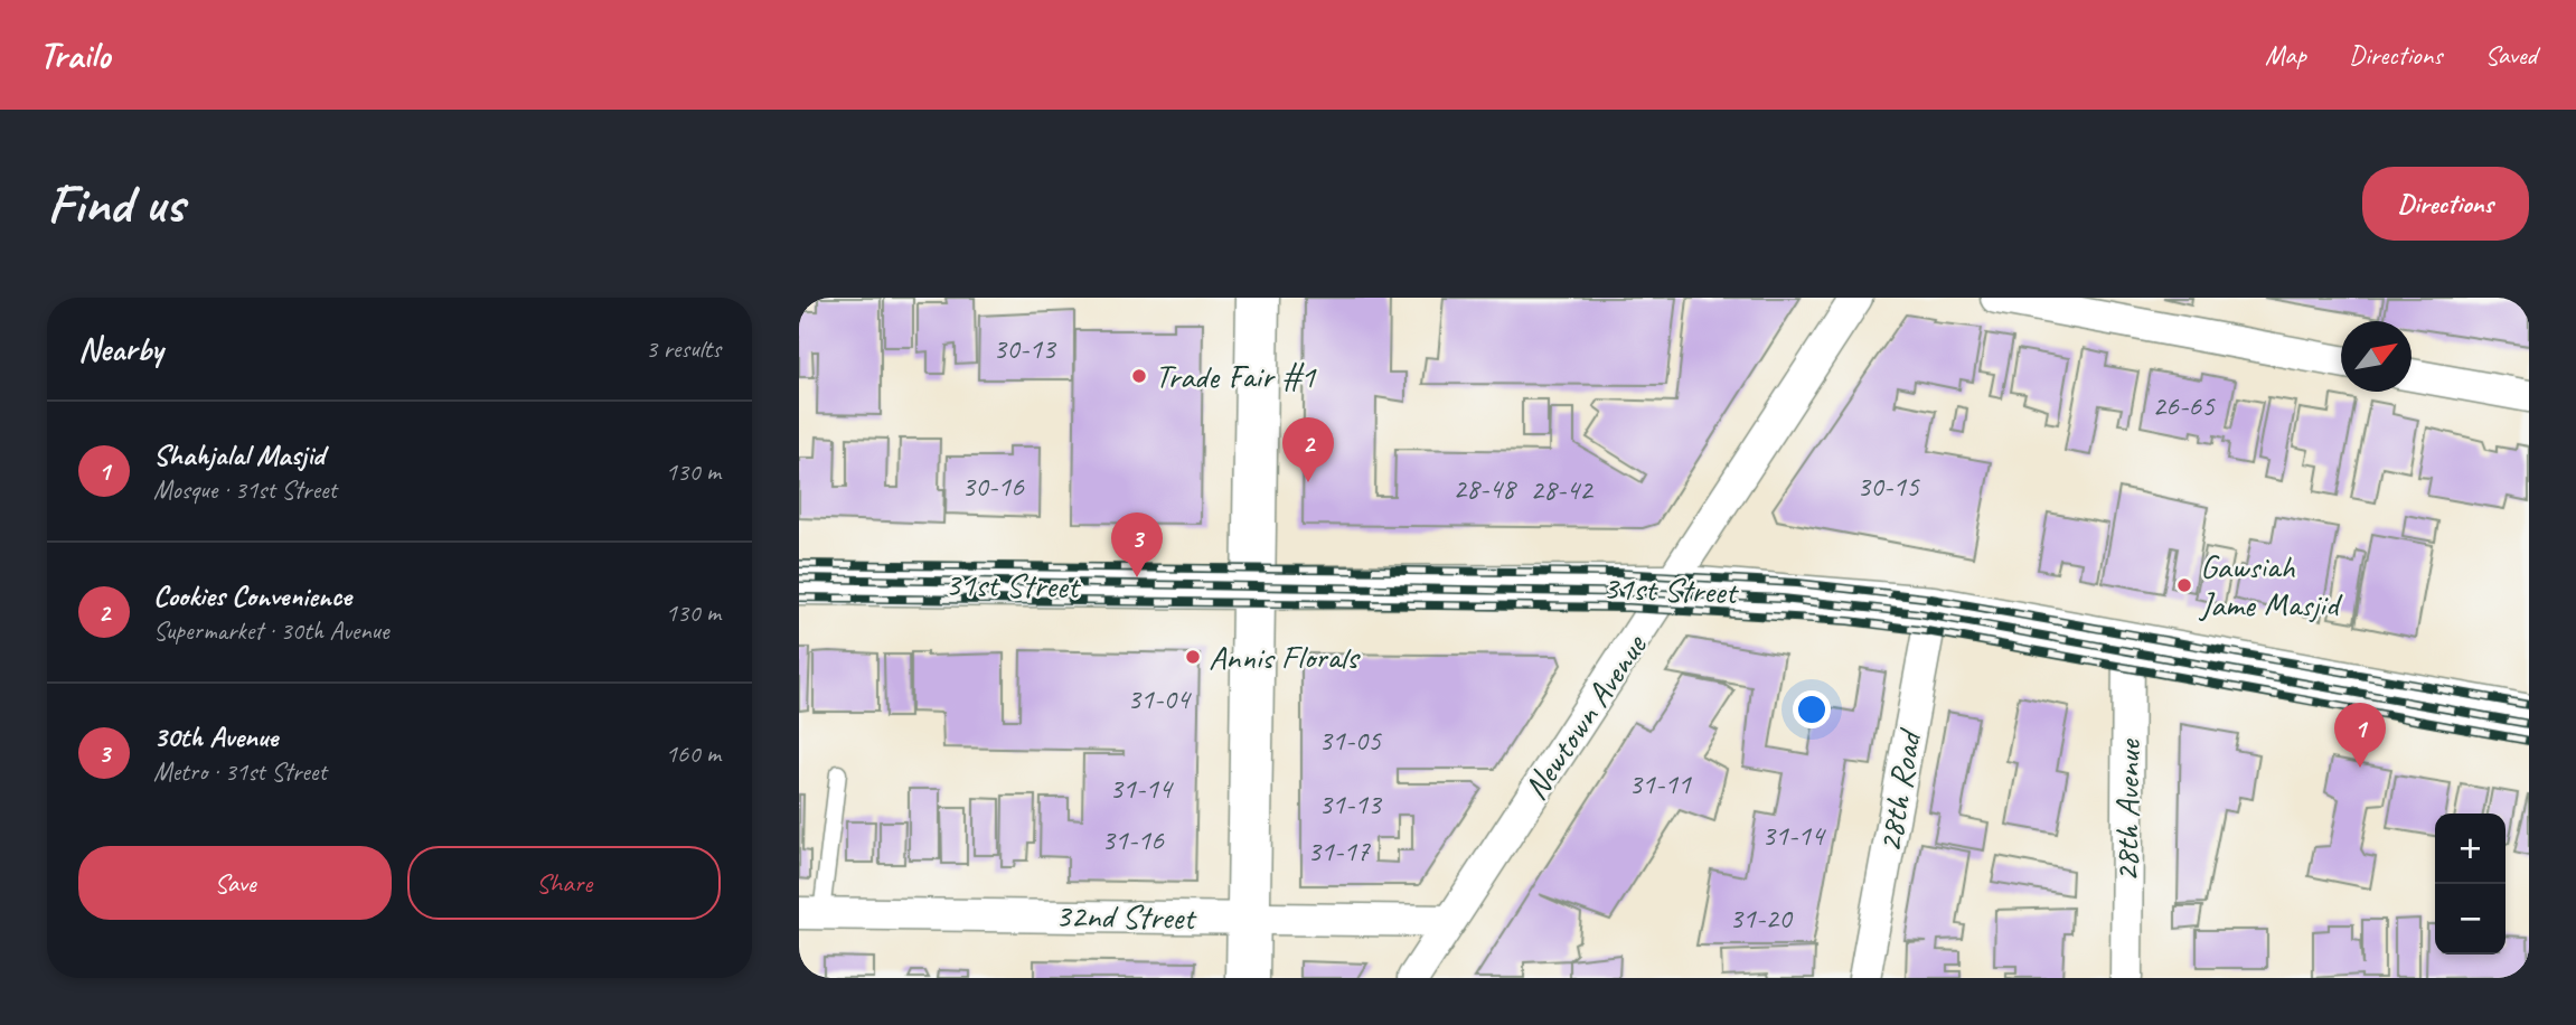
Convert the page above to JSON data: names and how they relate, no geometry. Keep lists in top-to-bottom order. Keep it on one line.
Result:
{"streets":{"main road":["31st Street"],"street":["Newtown Avenue","28th Road","28th Avenue","32nd Street"]},"crossings":[["31st Street","Newtown Avenue"],["31st Street","28th Road"],["31st Street","28th Avenue"],["Newtown Avenue","32nd Street"]],"places":["Trade Fair #1","Gawsiah Jame Masjid","Annis Florals"],"house_numbers":["30-13","26-65","30-16","30-15","28-48","28-42","31-04","31-05","31-11","31-14","31-13","31-14","31-16","31-17","31-20"],"north":"top right","page":{"header":"Trailo","nav":["Map","Directions","Saved"],"buttons":["Directions",["Save","Share"]],"title":"Find us","heading":["Nearby","3 results"],"list":[{"mark":"1","name":"Shahjalal Masjid","note":"Mosque · 31st Street","value":"130 m"},{"mark":"2","name":"Cookies Convenience","note":"Supermarket · 30th Avenue","value":"130 m"},{"mark":"3","name":"30th Avenue","note":"Metro · 31st Street","value":"160 m"}],"pins":["2","3","1"],"map_buttons":["+","−"]}}
